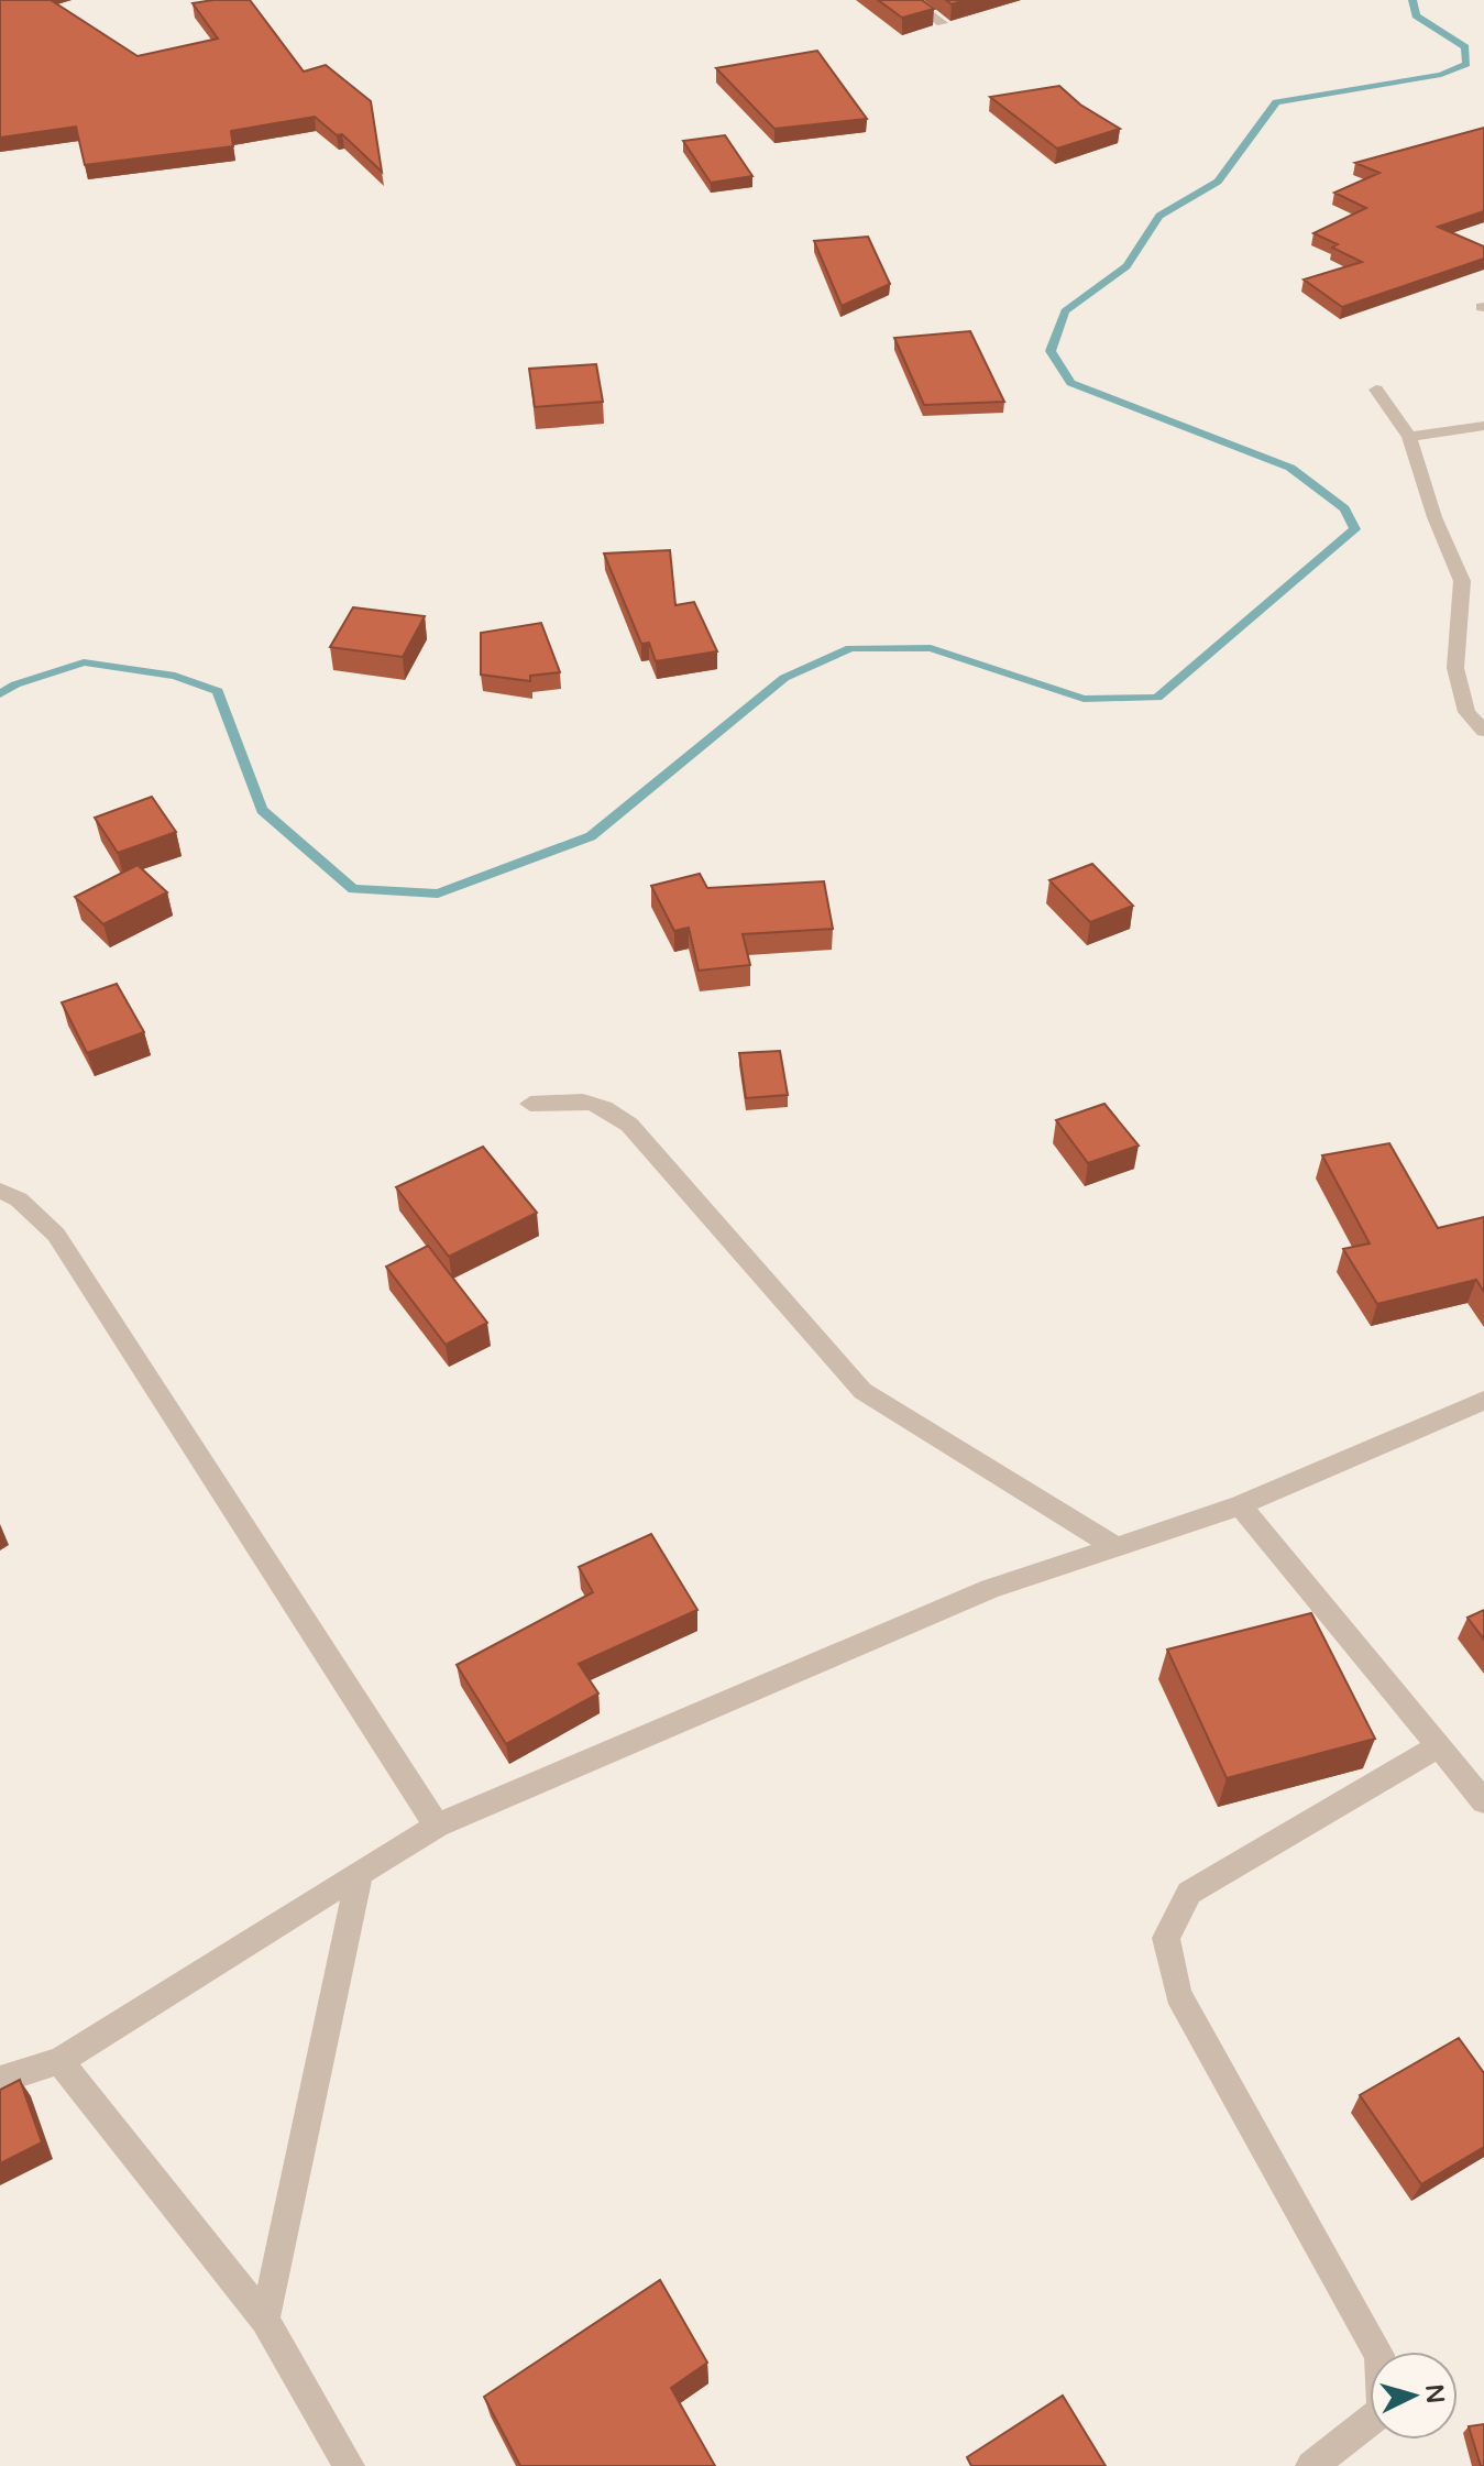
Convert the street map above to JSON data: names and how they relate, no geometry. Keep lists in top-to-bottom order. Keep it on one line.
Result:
{"north":"right"}
